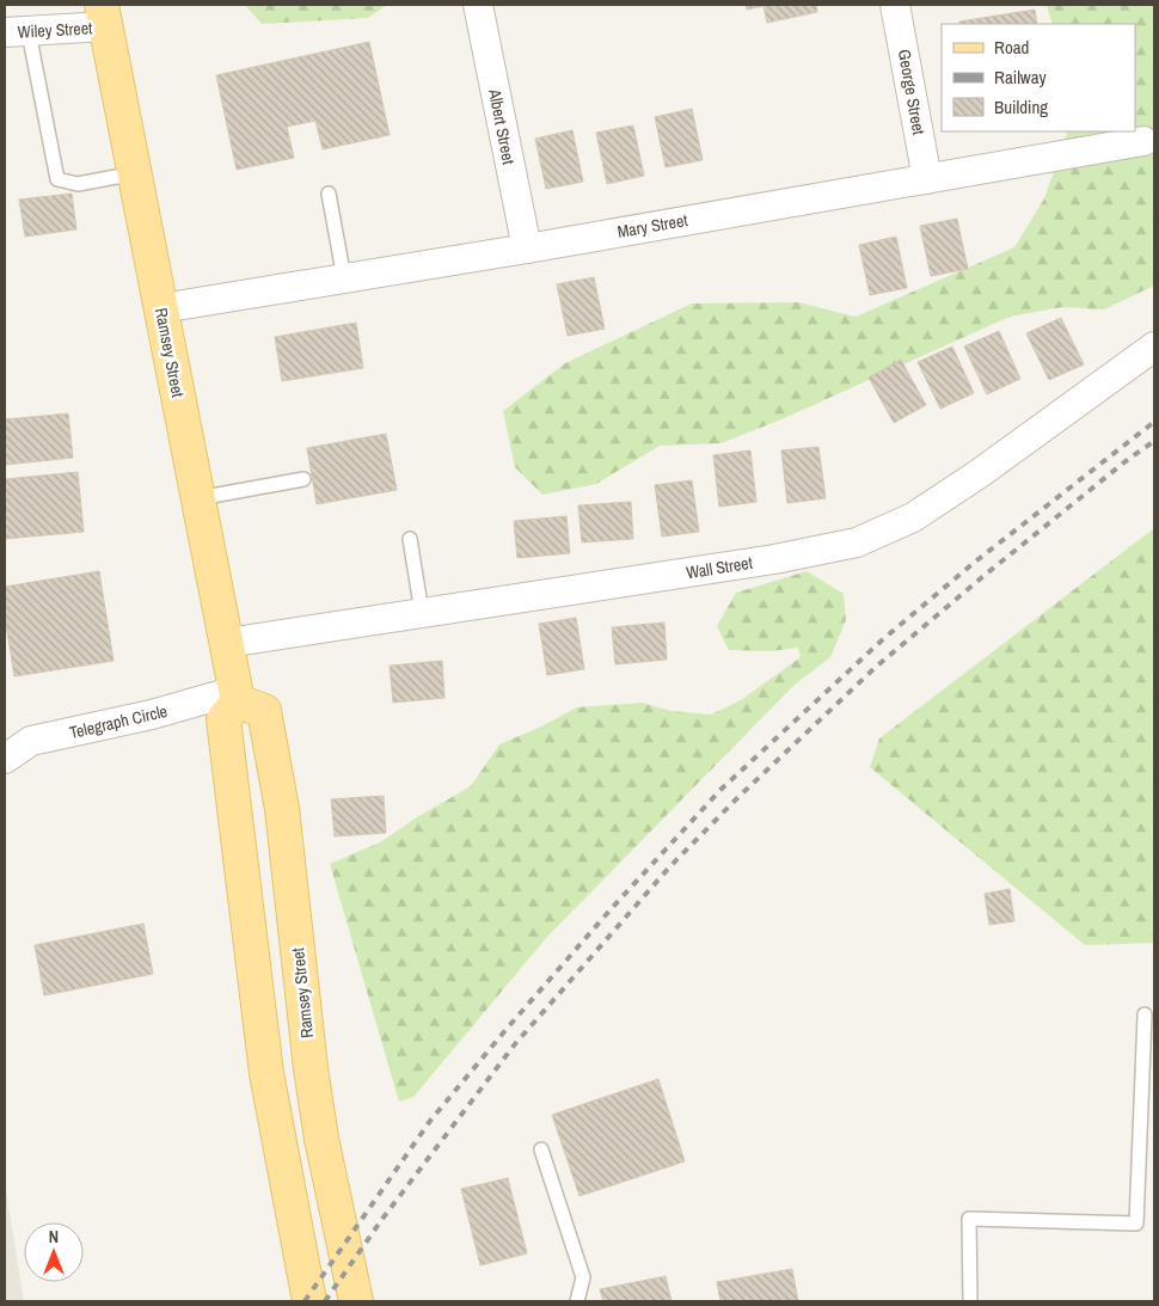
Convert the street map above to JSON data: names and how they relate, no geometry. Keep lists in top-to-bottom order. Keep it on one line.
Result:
{"streets":{"main road":["Ramsey Street"],"street":["Wiley Street","George Street","Albert Street","Mary Street","Wall Street","Telegraph Circle"]},"crossings":[["Wiley Street","Ramsey Street"],["George Street","Mary Street"],["Albert Street","Mary Street"],["Mary Street","Ramsey Street"],["Ramsey Street","Wall Street"],["Ramsey Street","Telegraph Circle"]],"legend":["Road","Railway","Building"],"north":"top"}
